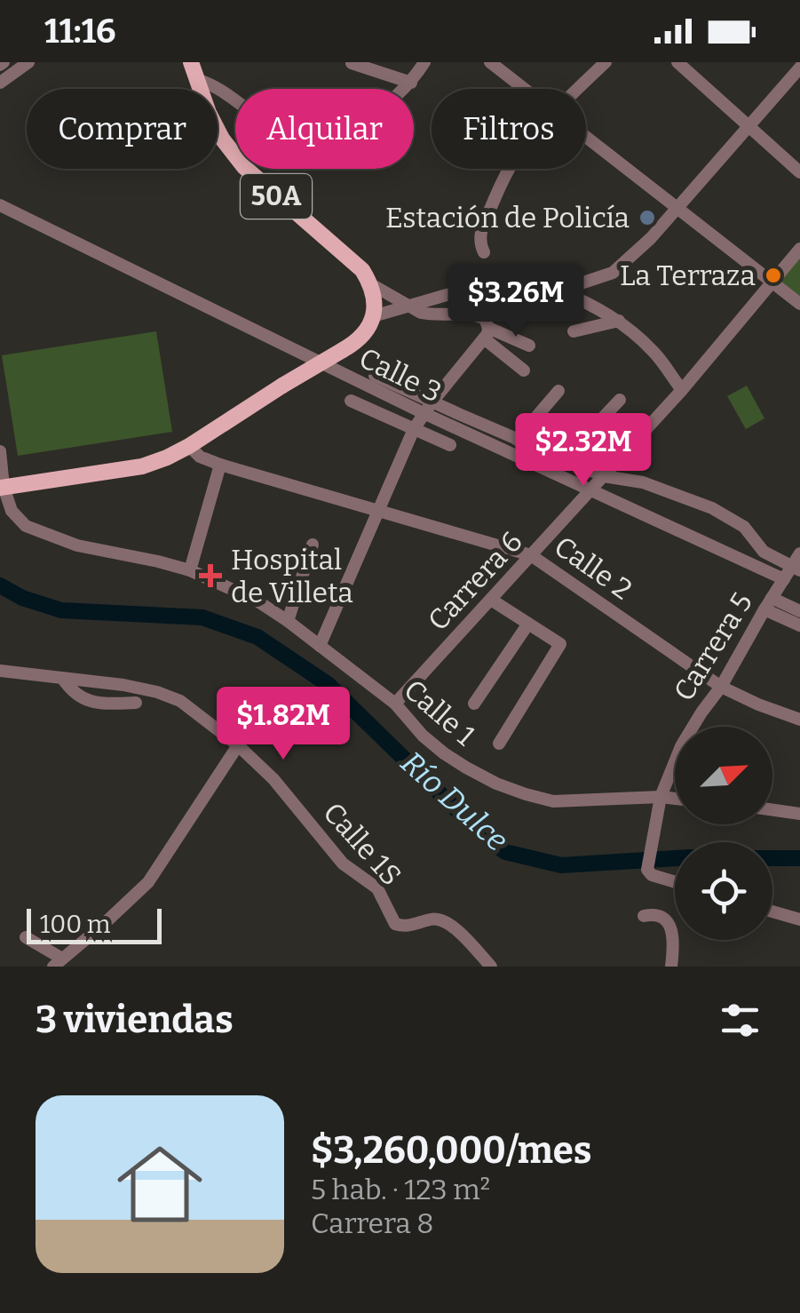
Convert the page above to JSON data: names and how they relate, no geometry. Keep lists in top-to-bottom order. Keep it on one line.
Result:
{"streets":{"main road":["50A"],"street":["Calle 3","Calle 2","Carrera 6","Carrera 5","Calle 1","Calle 1S"]},"crossings":[["Calle 3","Carrera 6"],["Calle 3","Carrera 5"],["Calle 2","Carrera 6"],["Calle 2","Carrera 5"],["Carrera 6","Calle 1"],["Carrera 5","Calle 1"]],"water":["Río Dulce"],"places":{"other":["Estación de Policía","La Terraza"],"health":["Hospital de Villeta"]},"scale_bar":"100 m","north":"top right","page":{"status":"11:16","chip":["Comprar","Alquilar","Filtros"],"price":["$3.26M","$2.32M","$1.82M"],"scale":"100 m","heading":"3 viviendas","list":[{"name":"$3,260,000/mes","note":"5 hab. · 123 m² · Carrera 8"}]}}
